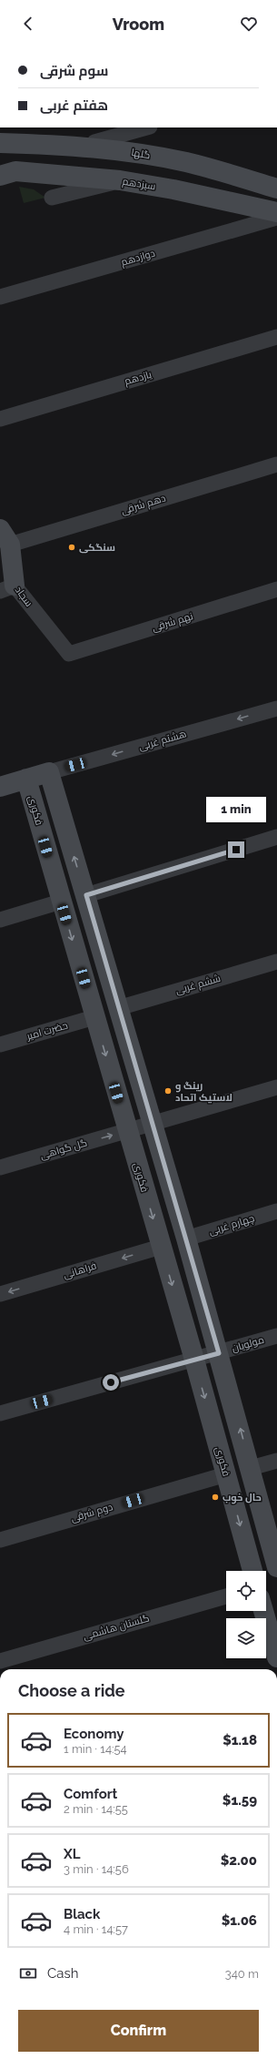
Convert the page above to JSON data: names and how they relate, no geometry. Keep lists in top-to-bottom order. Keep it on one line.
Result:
{"streets":{"street":["گلها","سیزدهم","دوازدهم","یازدهم","دهم شرقی","سجاد","نهم شرقی","هشتم غربی","فکوری","ششم غربی","حضرت امیر","گل گواهی","چهارم غربی","فراهانی","مولویان","دوم شرقی","گلستان هاشمی"]},"crossings":[["دهم شرقی","سجاد"],["سجاد","نهم شرقی"],["فکوری","حضرت امیر"],["فکوری","گل گواهی"],["فکوری","فراهانی"],["فکوری","مولویان"],["فکوری","دوم شرقی"]],"one_way":["گل گواهی","فراهانی"],"places":["سنگکی","رینگ و لاستیک اتحاد","حال خوب"],"page":{"header":"Vroom","banner":["سوم شرقی","هفتم غربی"],"bubble":"1 min","heading":"Choose a ride","list":[{"name":"Economy","note":"1 min · 14:54","value":"$1.18"},{"name":"Comfort","note":"2 min · 14:55","value":"$1.59"},{"name":"XL","note":"3 min · 14:56","value":"$2.00"},{"name":"Black","note":"4 min · 14:57","value":"$1.06"}],"pay":["Cash","340 m"],"buttons":"Confirm"}}
